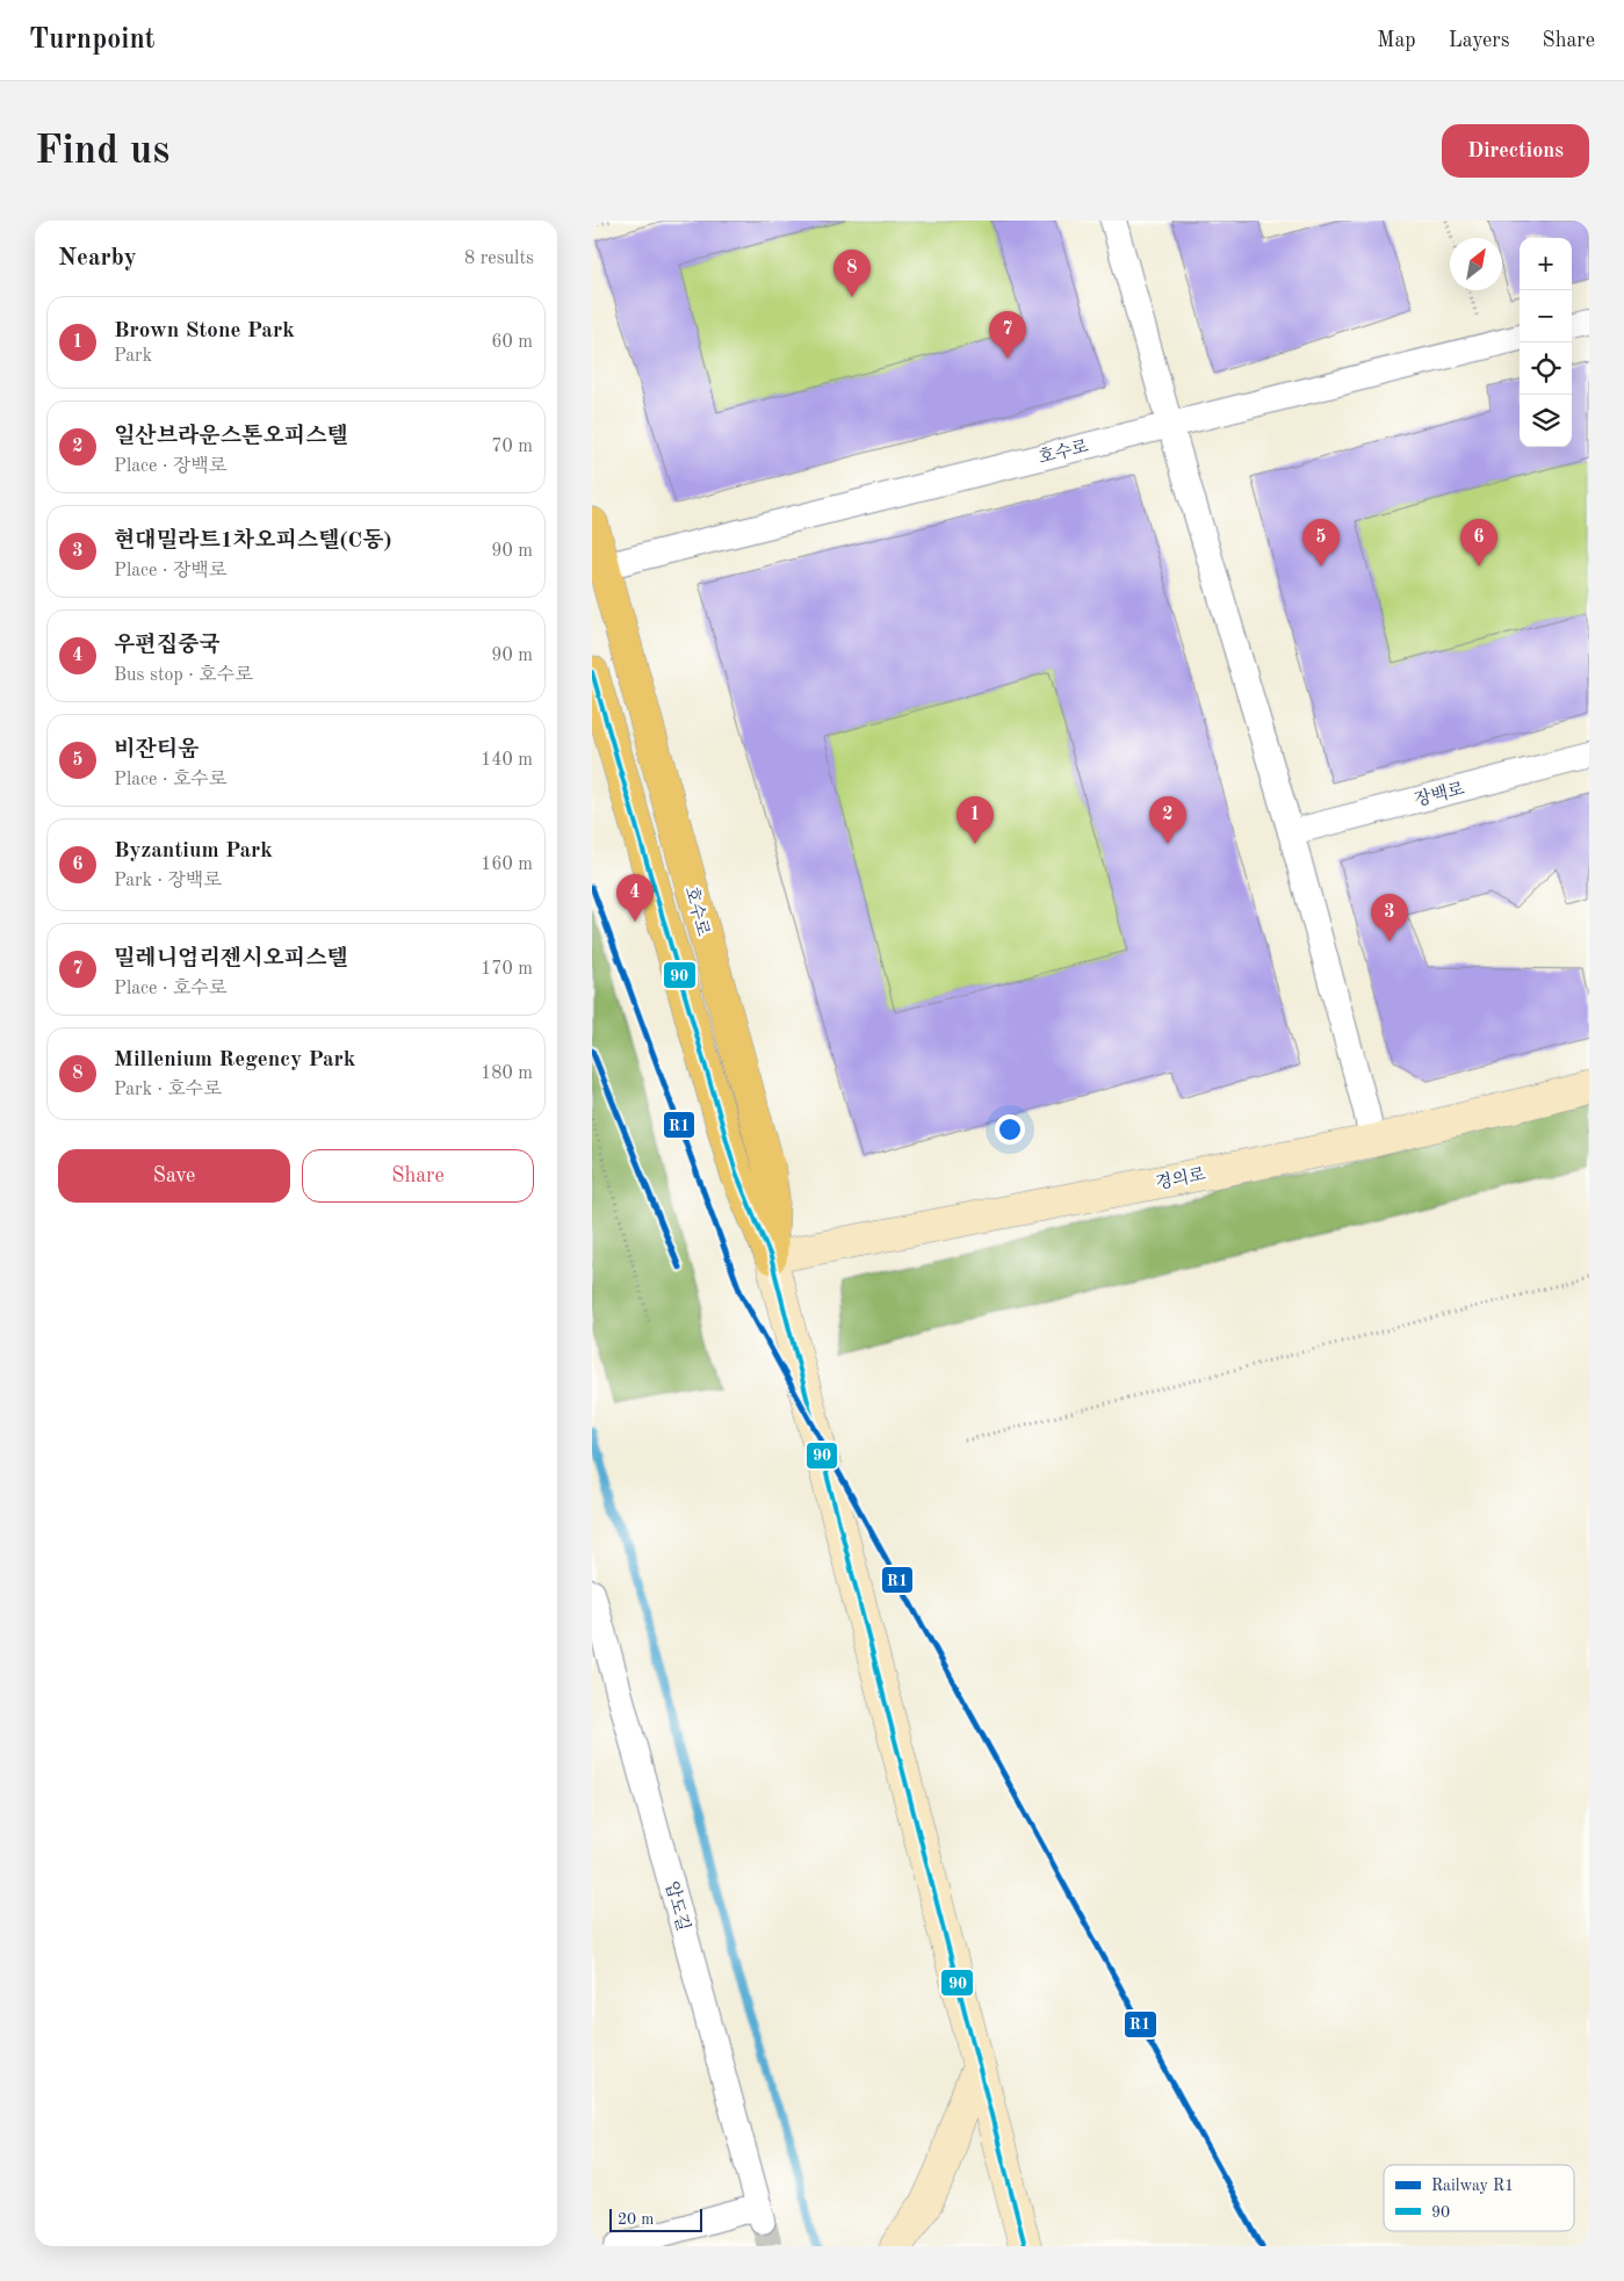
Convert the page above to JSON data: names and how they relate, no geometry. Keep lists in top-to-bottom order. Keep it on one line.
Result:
{"streets":{"main road":["호수로","경의로"],"street":["장백로","압도길"]},"crossings":[["호수로","경의로"]],"lines":["transit line 90","rail line R1"],"legend":["Railway R1","90"],"scale_bar":"20 m","north":"top right","page":{"header":"Turnpoint","nav":["Map","Layers","Share"],"buttons":["Directions",["Save","Share"]],"title":"Find us","heading":["Nearby","8 results"],"map_buttons":["+","−"],"pins":["8","7","5","6","1","2","4","3"],"list":[{"mark":"1","name":"Brown Stone Park","note":"Park","value":"60 m"},{"mark":"2","name":"일산브라운스톤오피스텔","note":"Place · 장백로","value":"70 m"},{"mark":"3","name":"현대밀라트1차오피스텔(C동)","note":"Place · 장백로","value":"90 m"},{"mark":"4","name":"우편집중국","note":"Bus stop · 호수로","value":"90 m"},{"mark":"5","name":"비잔티움","note":"Place · 호수로","value":"140 m"},{"mark":"6","name":"Byzantium Park","note":"Park · 장백로","value":"160 m"},{"mark":"7","name":"밀레니엄리젠시오피스텔","note":"Place · 호수로","value":"170 m"},{"mark":"8","name":"Millenium Regency Park","note":"Park · 호수로","value":"180 m"}],"scale":"20 m"}}
